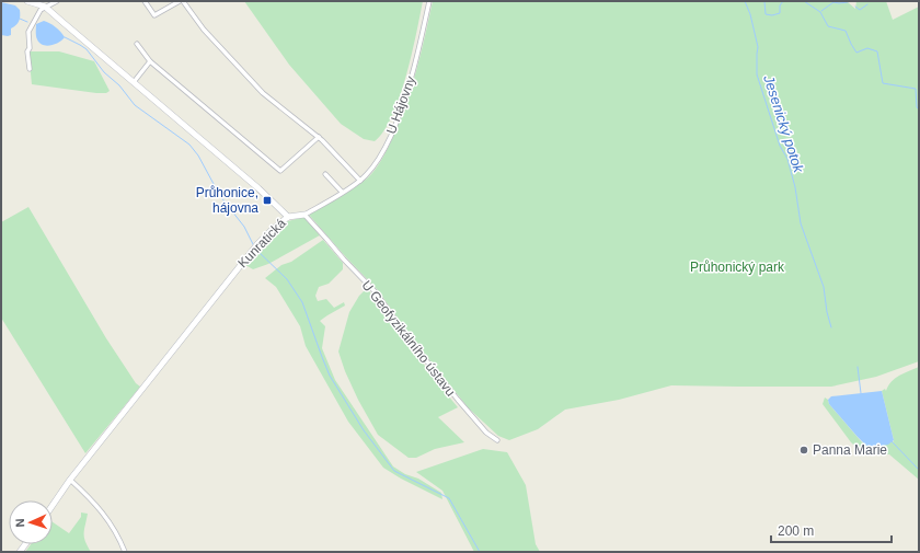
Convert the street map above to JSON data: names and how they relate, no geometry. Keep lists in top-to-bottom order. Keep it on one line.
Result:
{"streets":{"street":["U Hájovny","Kunratická","U Geofyzikálního ústavu"]},"crossings":[["U Hájovny","Kunratická"],["U Hájovny","U Geofyzikálního ústavu"]],"water":["Jesenický potok"],"parks":["Průhonický park"],"places":{"transit":["Průhonice, hájovna"],"other":["Panna Marie"]},"scale_bar":"200 m","north":"left"}
